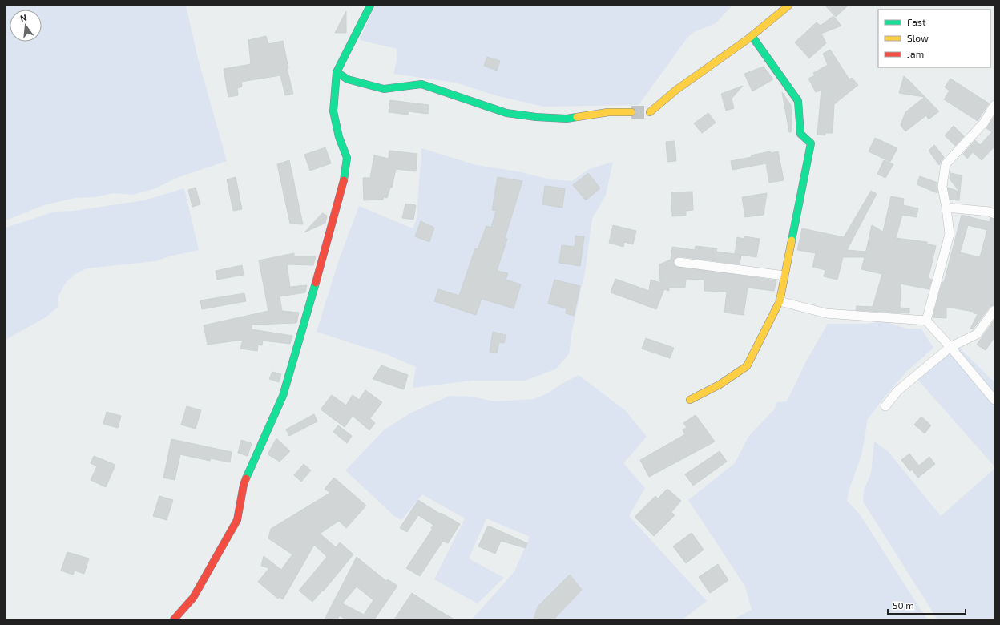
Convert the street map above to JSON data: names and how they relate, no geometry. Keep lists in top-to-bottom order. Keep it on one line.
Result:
{"legend":["Fast","Slow","Jam"],"scale_bar":"50 m","north":"top"}
